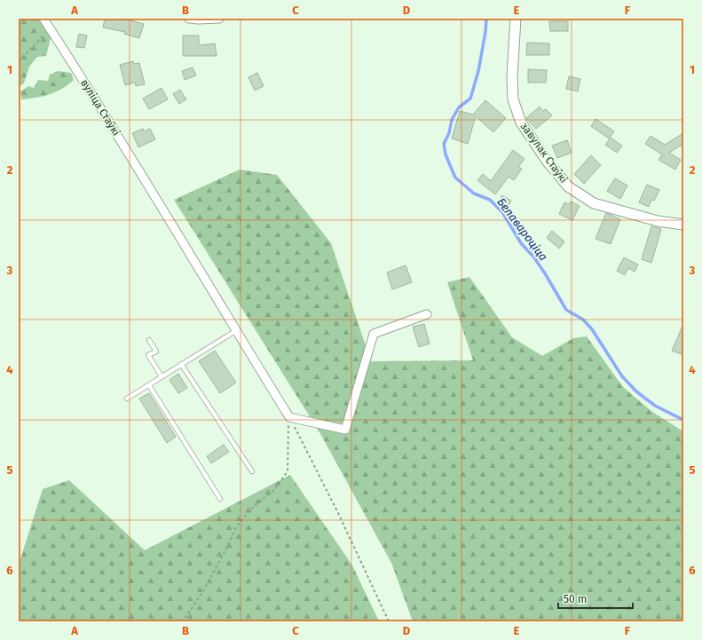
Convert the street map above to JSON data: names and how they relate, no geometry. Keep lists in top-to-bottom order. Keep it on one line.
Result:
{"streets":{"street":["вуліца Стаўкі","завулак Стаўкі"]},"water":["Белавароціца"],"scale_bar":"50 m","grid":{"columns":["A","B","C","D","E","F"],"rows":["1","2","3","4","5","6"]}}
